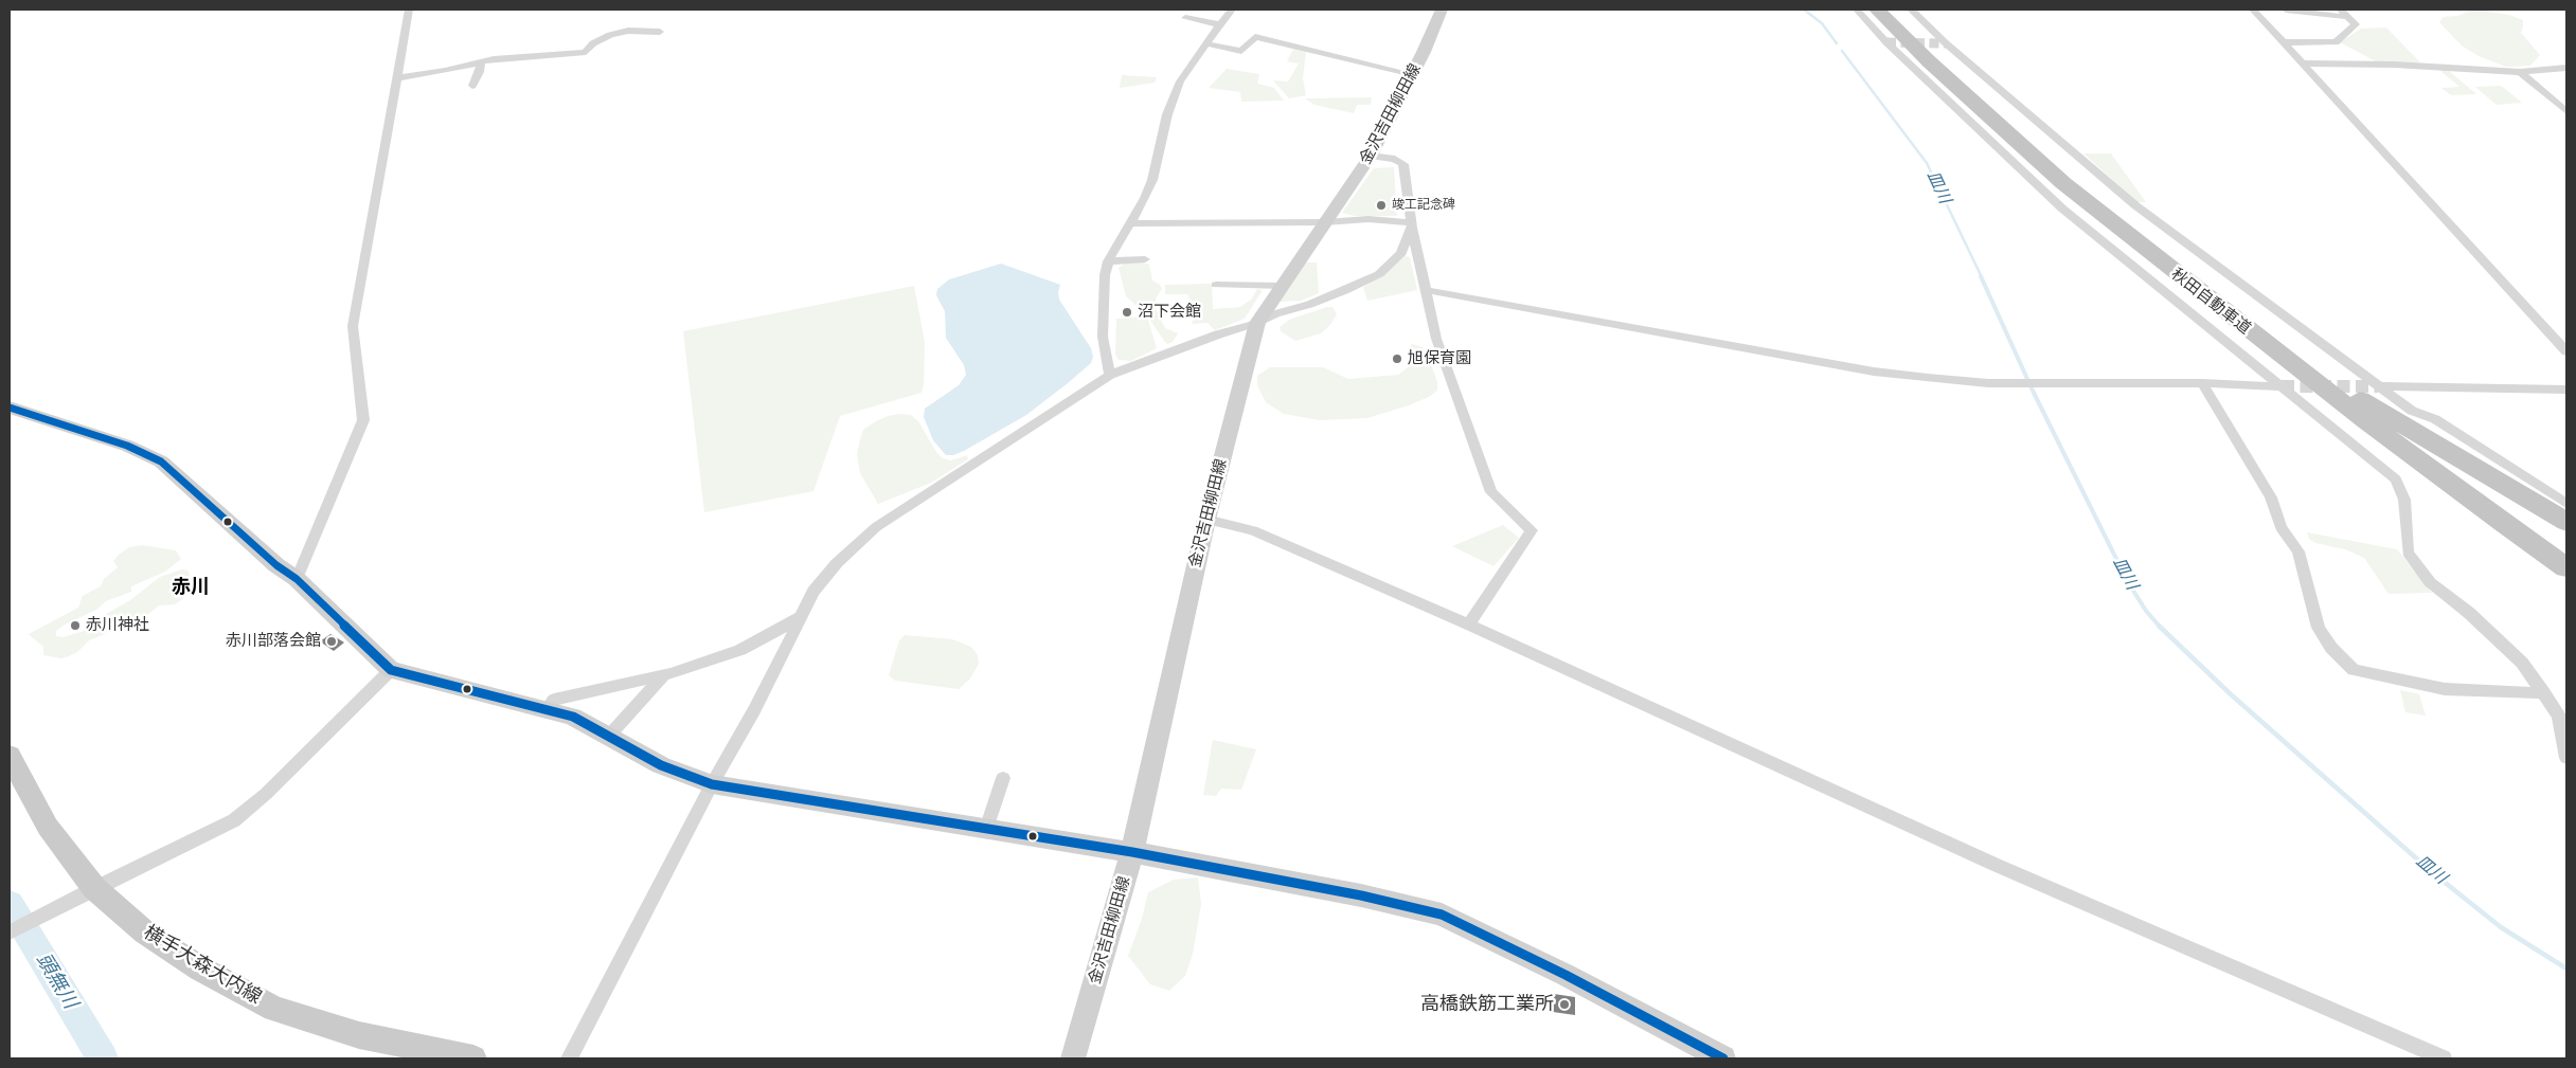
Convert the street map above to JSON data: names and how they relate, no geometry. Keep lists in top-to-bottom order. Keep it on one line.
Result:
{"streets":{"highway":["秋田自動車道"],"main road":["金沢吉田柳田線","横手大森大内線"]},"districts":["赤川"],"water":["皿川","頭無川"],"places":["竣工記念碑","沼下会館","旭保育園","赤川神社","赤川部落会館","高橋鉄筋工業所"]}
